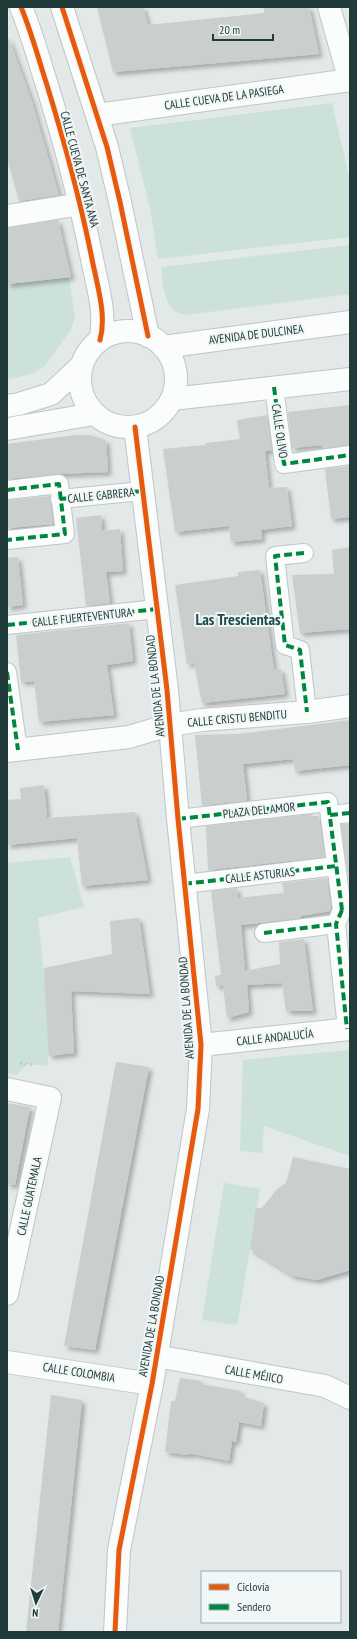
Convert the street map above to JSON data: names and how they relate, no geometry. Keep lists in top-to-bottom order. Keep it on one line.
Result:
{"streets":{"street":["CALLE CUEVA DE LA PASIEGA","CALLE CUEVA DE SANTA ANA","AVENIDA DE DULCINEA","CALLE OLIVO","CALLE CABRERA","CALLE FUERTEVENTURA","AVENIDA DE LA BONDAD","CALLE CRISTU BENDITU","PLAZA DEL AMOR","CALLE ASTURIAS","CALLE ANDALUCÍA","CALLE GUATEMALA","CALLE COLOMBIA","CALLE MÉJICO"]},"crossings":[["CALLE CUEVA DE SANTA ANA","AVENIDA DE DULCINEA"],["CALLE CUEVA DE SANTA ANA","AVENIDA DE LA BONDAD"],["AVENIDA DE DULCINEA","AVENIDA DE LA BONDAD"],["CALLE CABRERA","AVENIDA DE LA BONDAD"],["CALLE FUERTEVENTURA","AVENIDA DE LA BONDAD"],["AVENIDA DE LA BONDAD","CALLE CRISTU BENDITU"],["AVENIDA DE LA BONDAD","PLAZA DEL AMOR"],["AVENIDA DE LA BONDAD","CALLE ASTURIAS"],["AVENIDA DE LA BONDAD","CALLE ANDALUCÍA"],["AVENIDA DE LA BONDAD","CALLE COLOMBIA"],["AVENIDA DE LA BONDAD","CALLE MÉJICO"]],"districts":["Las Trescientas"],"legend":["Ciclovía","Sendero"],"scale_bar":"20 m","north":"bottom"}
